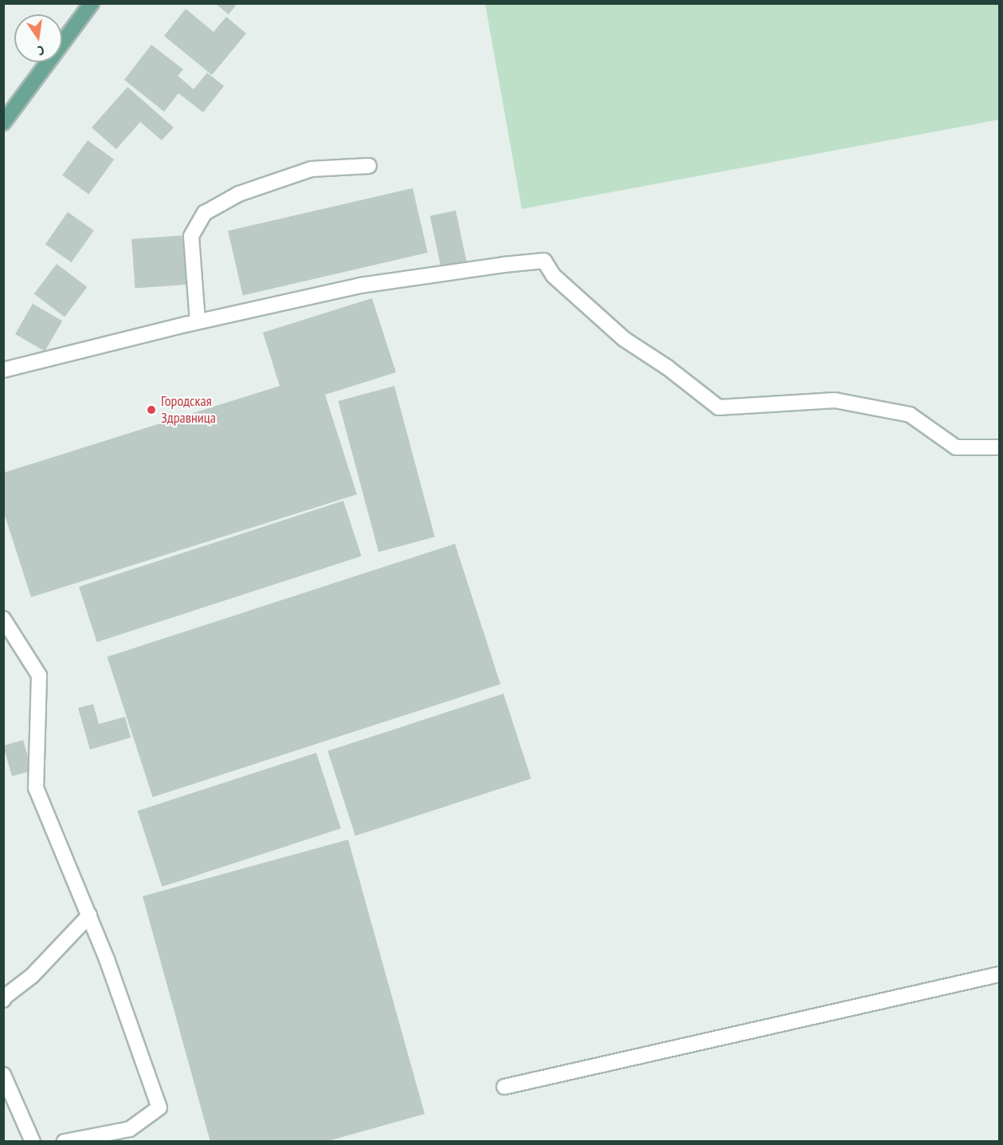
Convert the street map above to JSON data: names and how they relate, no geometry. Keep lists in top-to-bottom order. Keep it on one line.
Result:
{"places":["Городская Здравница"],"north":"bottom"}
